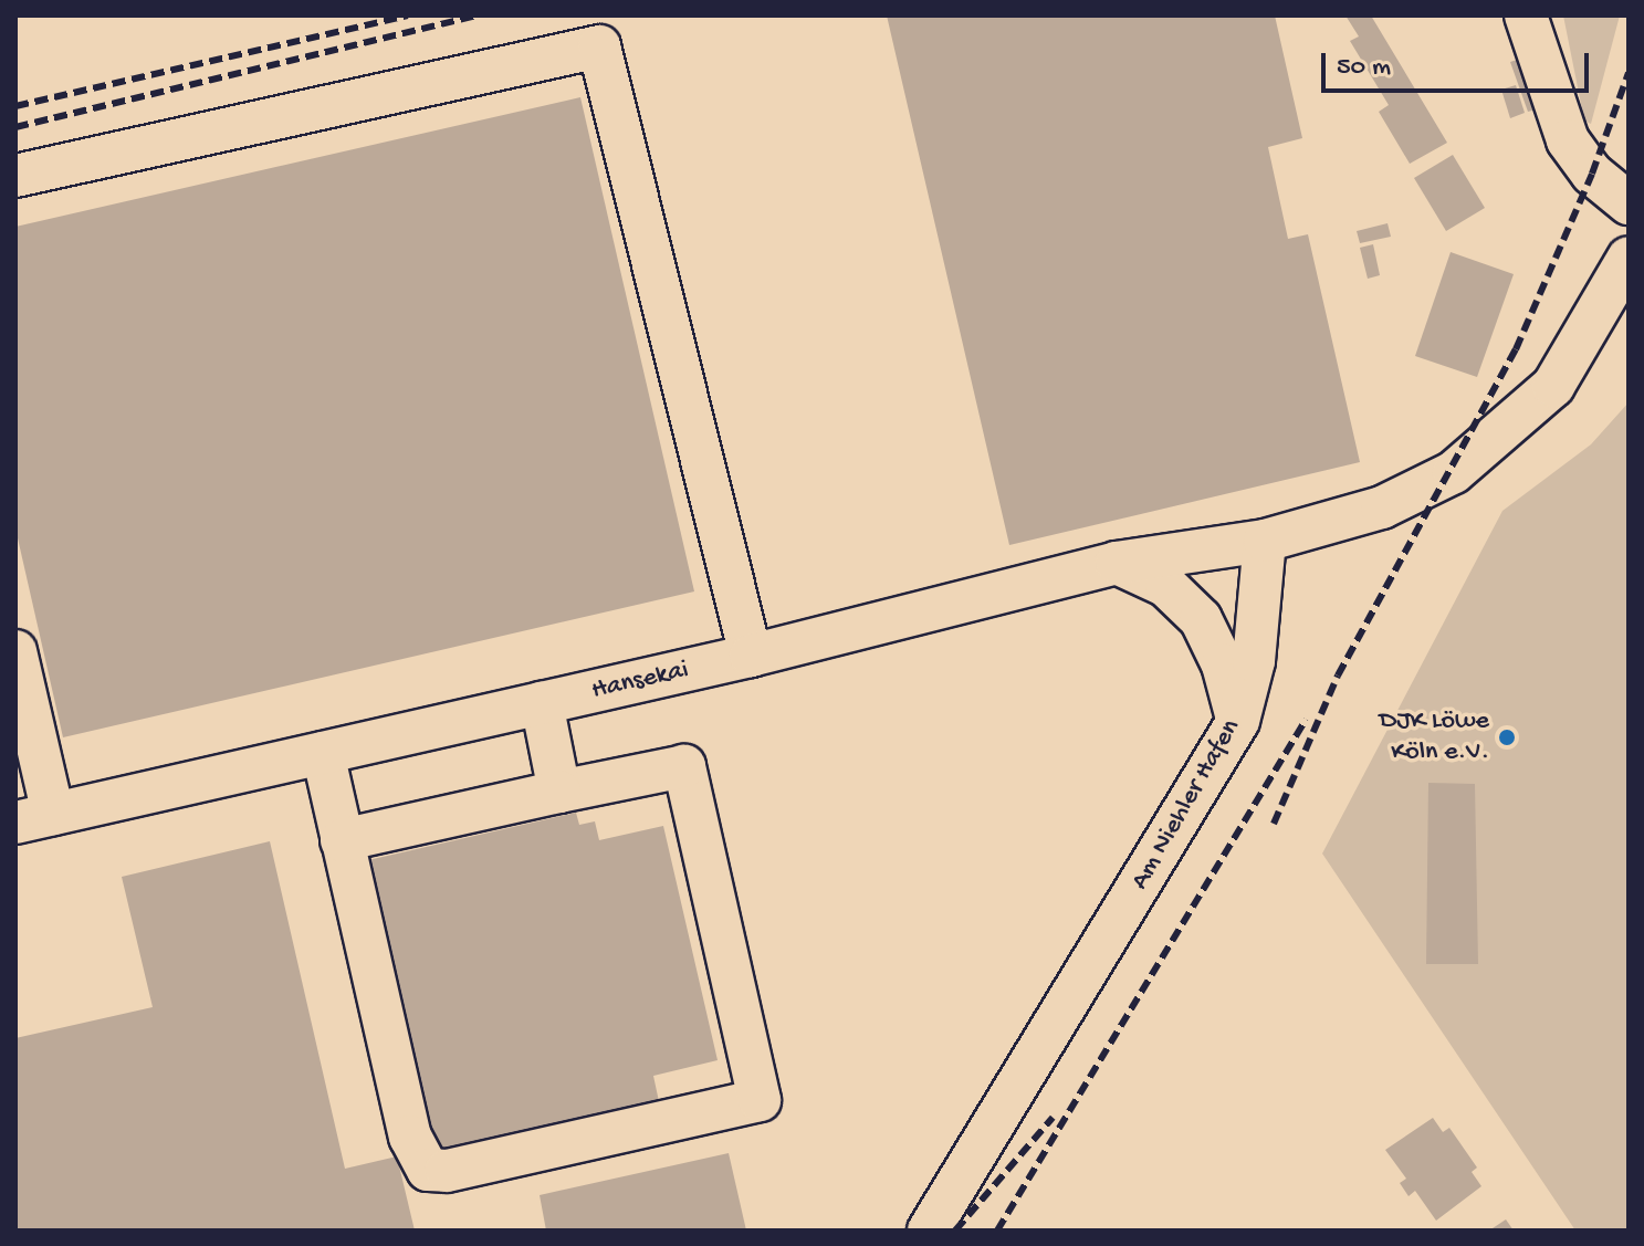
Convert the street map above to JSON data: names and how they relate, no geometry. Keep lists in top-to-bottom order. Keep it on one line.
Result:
{"streets":{"street":["Hansekai","Am Niehler Hafen"]},"crossings":[["Hansekai","Am Niehler Hafen"]],"places":["DJK Löwe Köln e.V."],"scale_bar":"50 m"}
